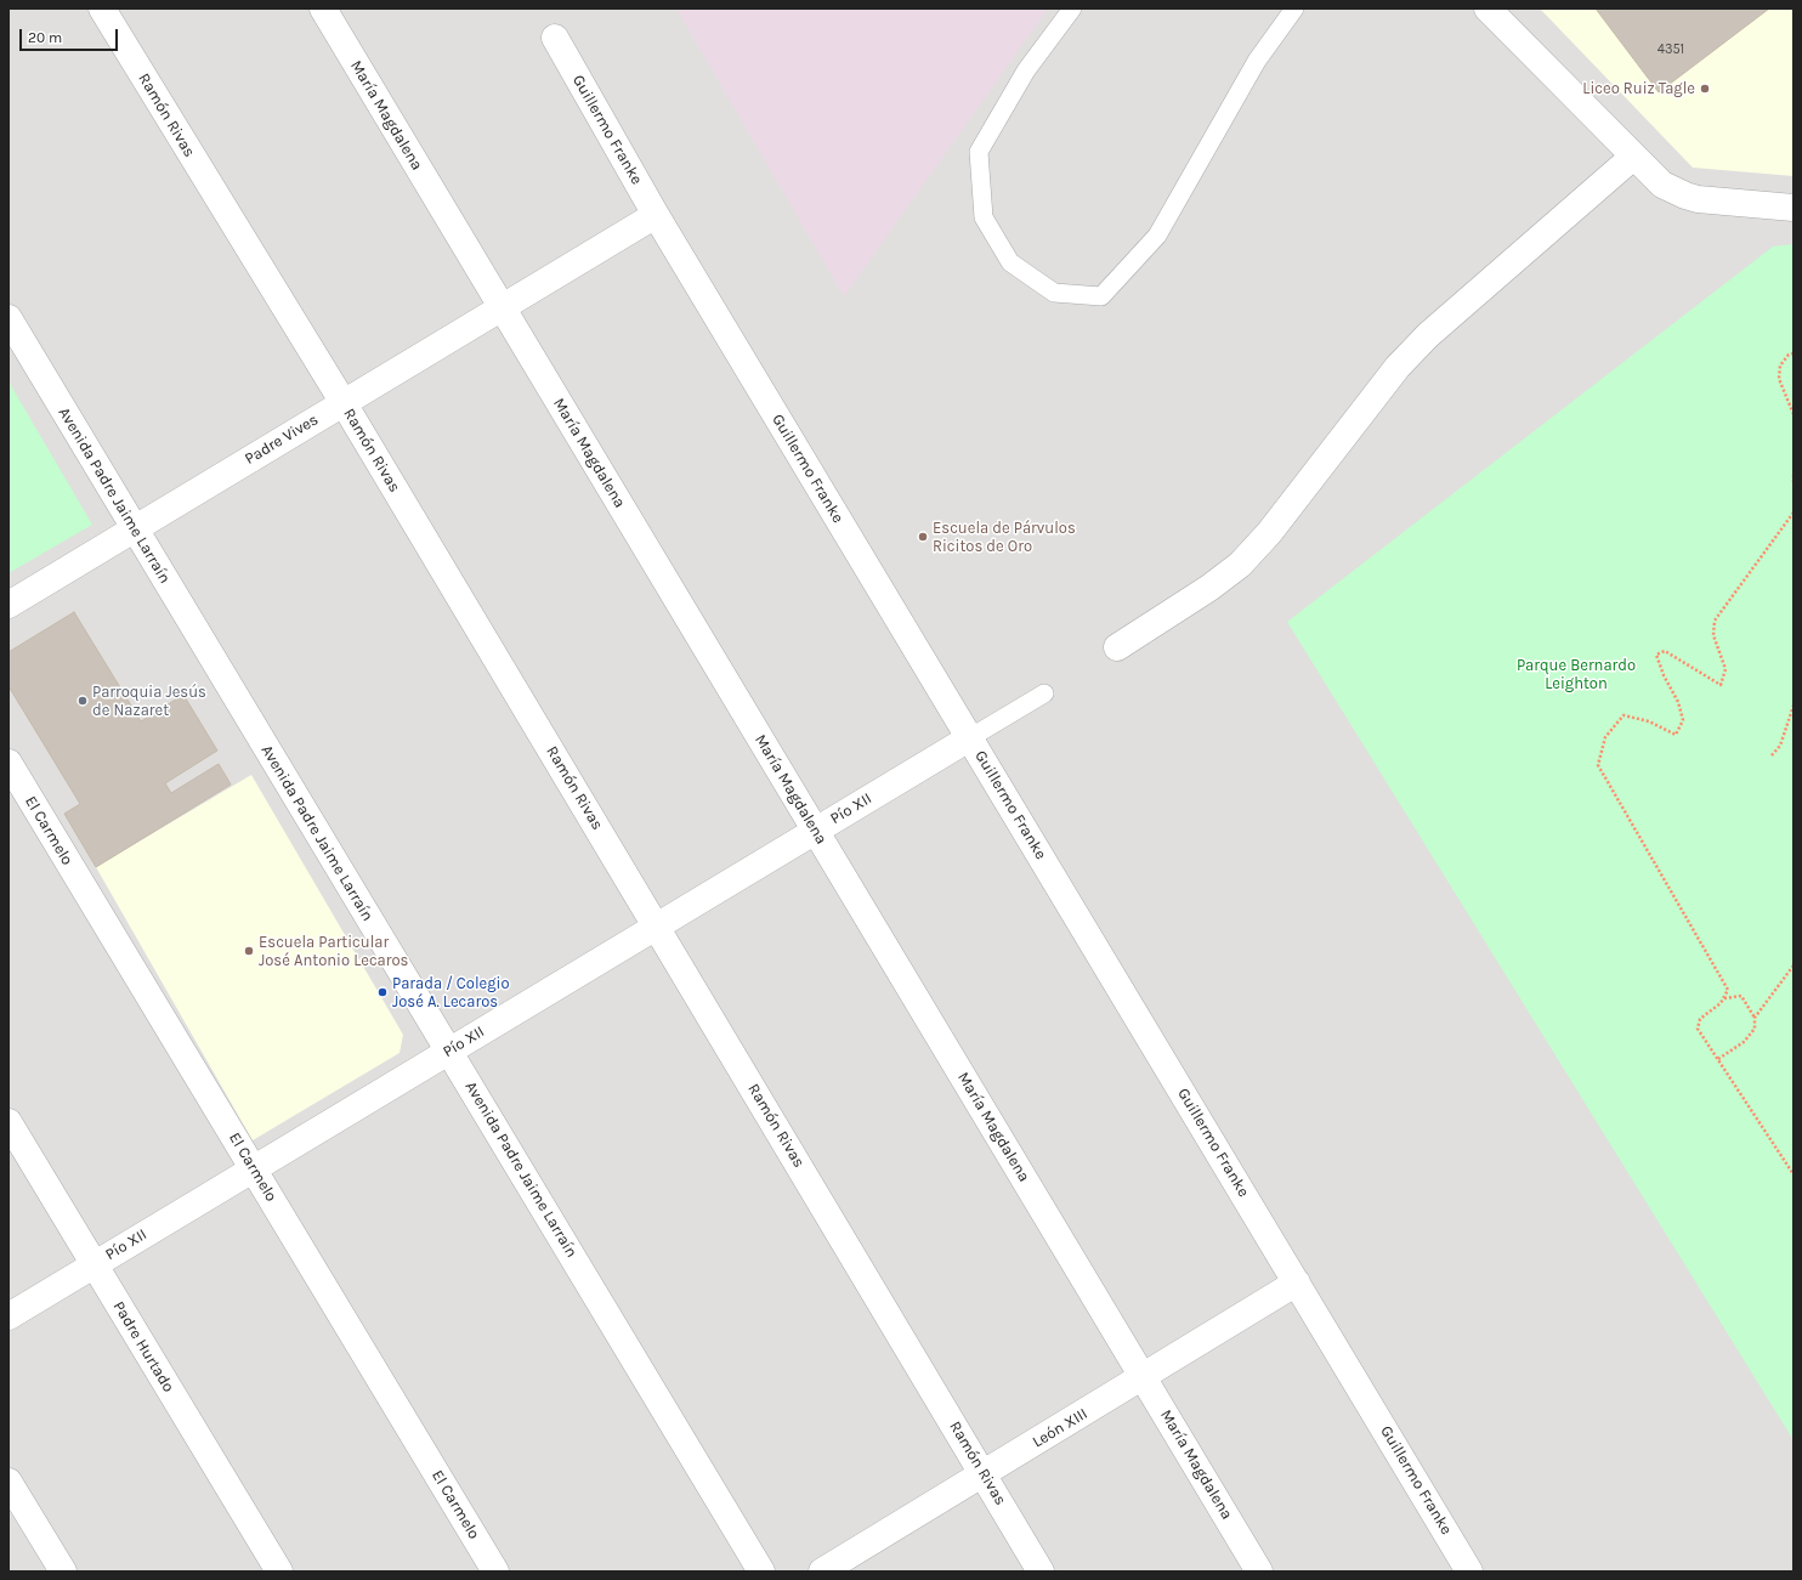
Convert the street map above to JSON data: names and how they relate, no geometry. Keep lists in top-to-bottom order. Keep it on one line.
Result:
{"streets":{"street":["Ramón Rivas","María Magdalena","Guillermo Franke","Padre Vives","Avenida Padre Jaime Larraín","Pío XII","El Carmelo","Padre Hurtado","León XIII"]},"crossings":[["Ramón Rivas","Padre Vives"],["Ramón Rivas","Pío XII"],["Ramón Rivas","León XIII"],["María Magdalena","Padre Vives"],["María Magdalena","Pío XII"],["María Magdalena","León XIII"],["Guillermo Franke","Padre Vives"],["Guillermo Franke","Pío XII"],["Guillermo Franke","León XIII"],["Padre Vives","Avenida Padre Jaime Larraín"],["Avenida Padre Jaime Larraín","Pío XII"],["Pío XII","El Carmelo"],["Pío XII","Padre Hurtado"]],"parks":["Parque Bernardo Leighton"],"places":["Liceo Ruiz Tagle","Escuela de Párvulos Ricitos de Oro","Parroquia Jesús de Nazaret","Escuela Particular José Antonio Lecaros","Parada / Colegio José A. Lecaros"],"house_numbers":["4351"],"scale_bar":"20 m"}
